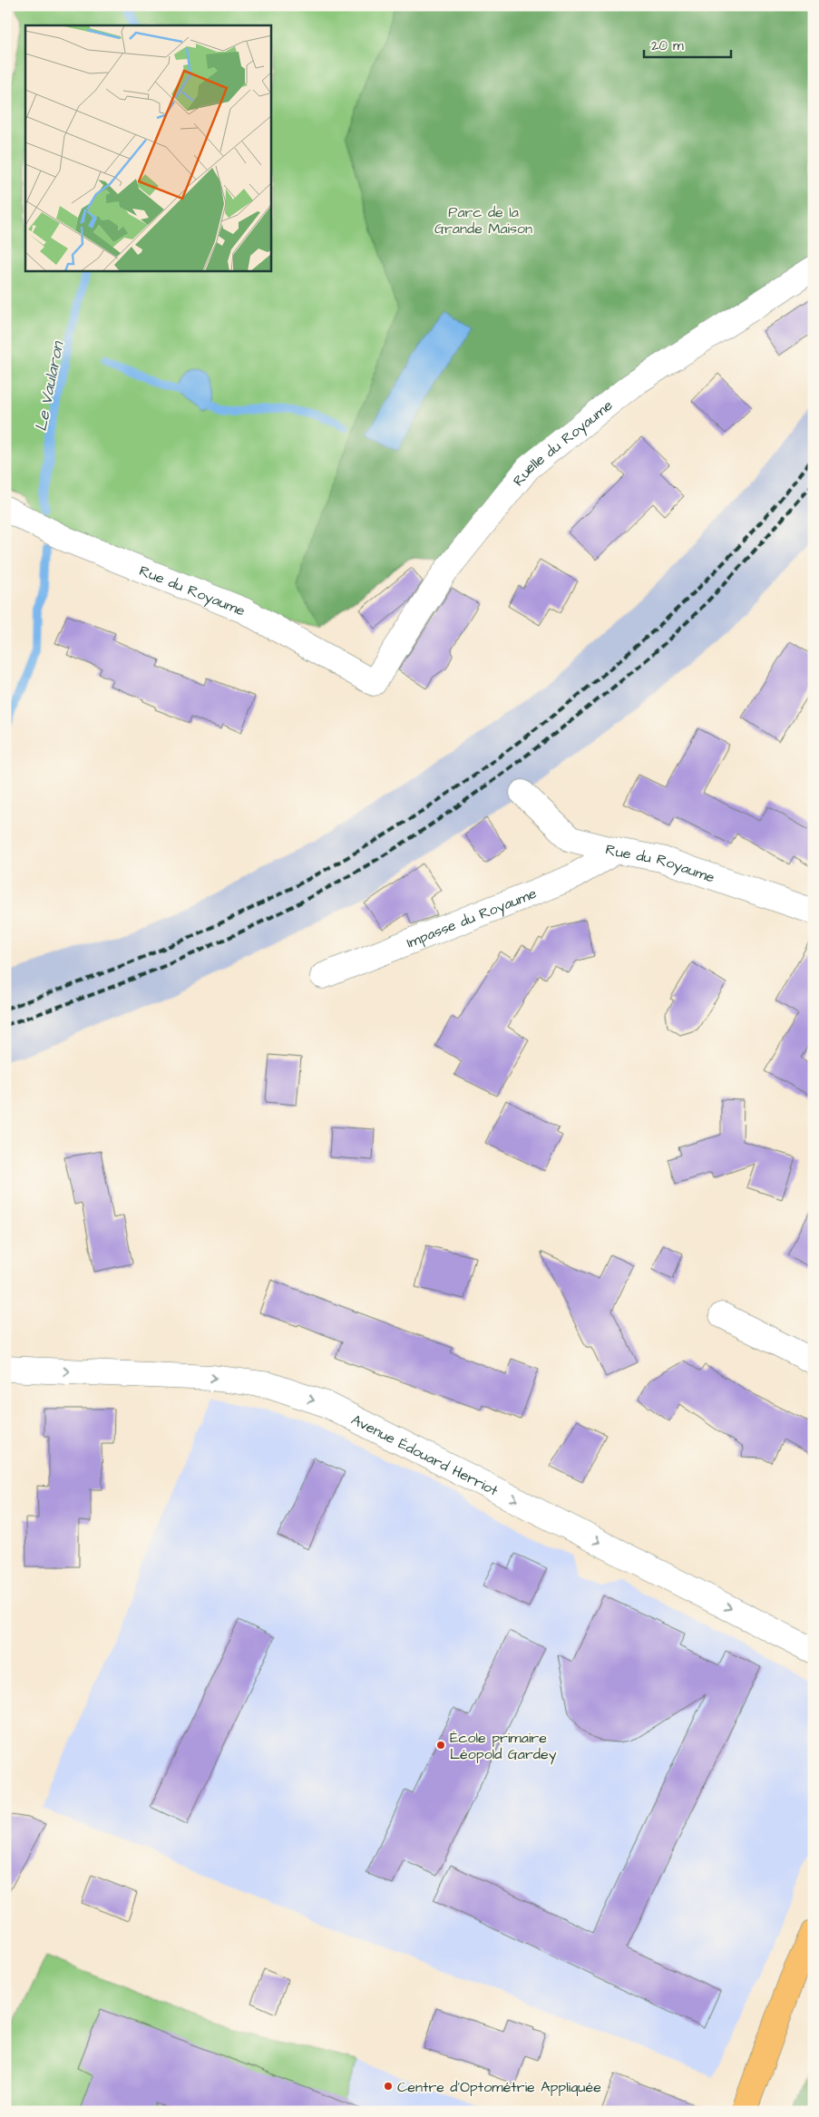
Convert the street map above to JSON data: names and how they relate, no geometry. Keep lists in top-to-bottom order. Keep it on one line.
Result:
{"streets":{"street":["Ruelle du Royaume","Rue du Royaume","Impasse du Royaume","Avenue Édouard Herriot"]},"crossings":[["Ruelle du Royaume","Rue du Royaume"],["Rue du Royaume","Impasse du Royaume"]],"one_way":["Avenue Édouard Herriot"],"water":["Le Vaularon"],"parks":["Parc de la Grande Maison"],"places":["École primaire Léopold Gardey","Centre d'Optométrie Appliquée"],"scale_bar":"20 m"}
